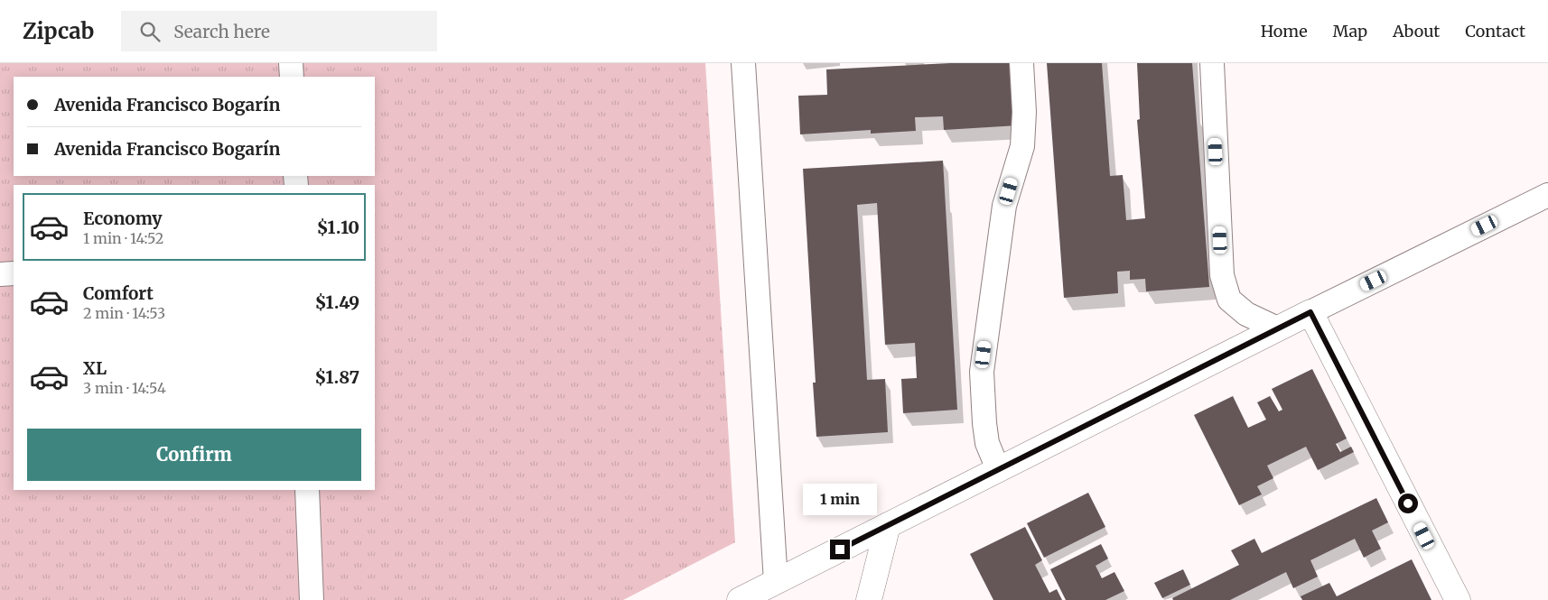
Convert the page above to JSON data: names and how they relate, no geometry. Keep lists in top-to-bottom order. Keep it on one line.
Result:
{"page":{"header":"Zipcab","search":"Search here","nav":["Home","Map","About","Contact"],"banner":["Avenida Francisco Bogarín","Avenida Francisco Bogarín"],"list":[{"name":"Economy","note":"1 min · 14:52","value":"$1.10"},{"name":"Comfort","note":"2 min · 14:53","value":"$1.49"},{"name":"XL","note":"3 min · 14:54","value":"$1.87"}],"buttons":"Confirm","bubble":"1 min"}}
